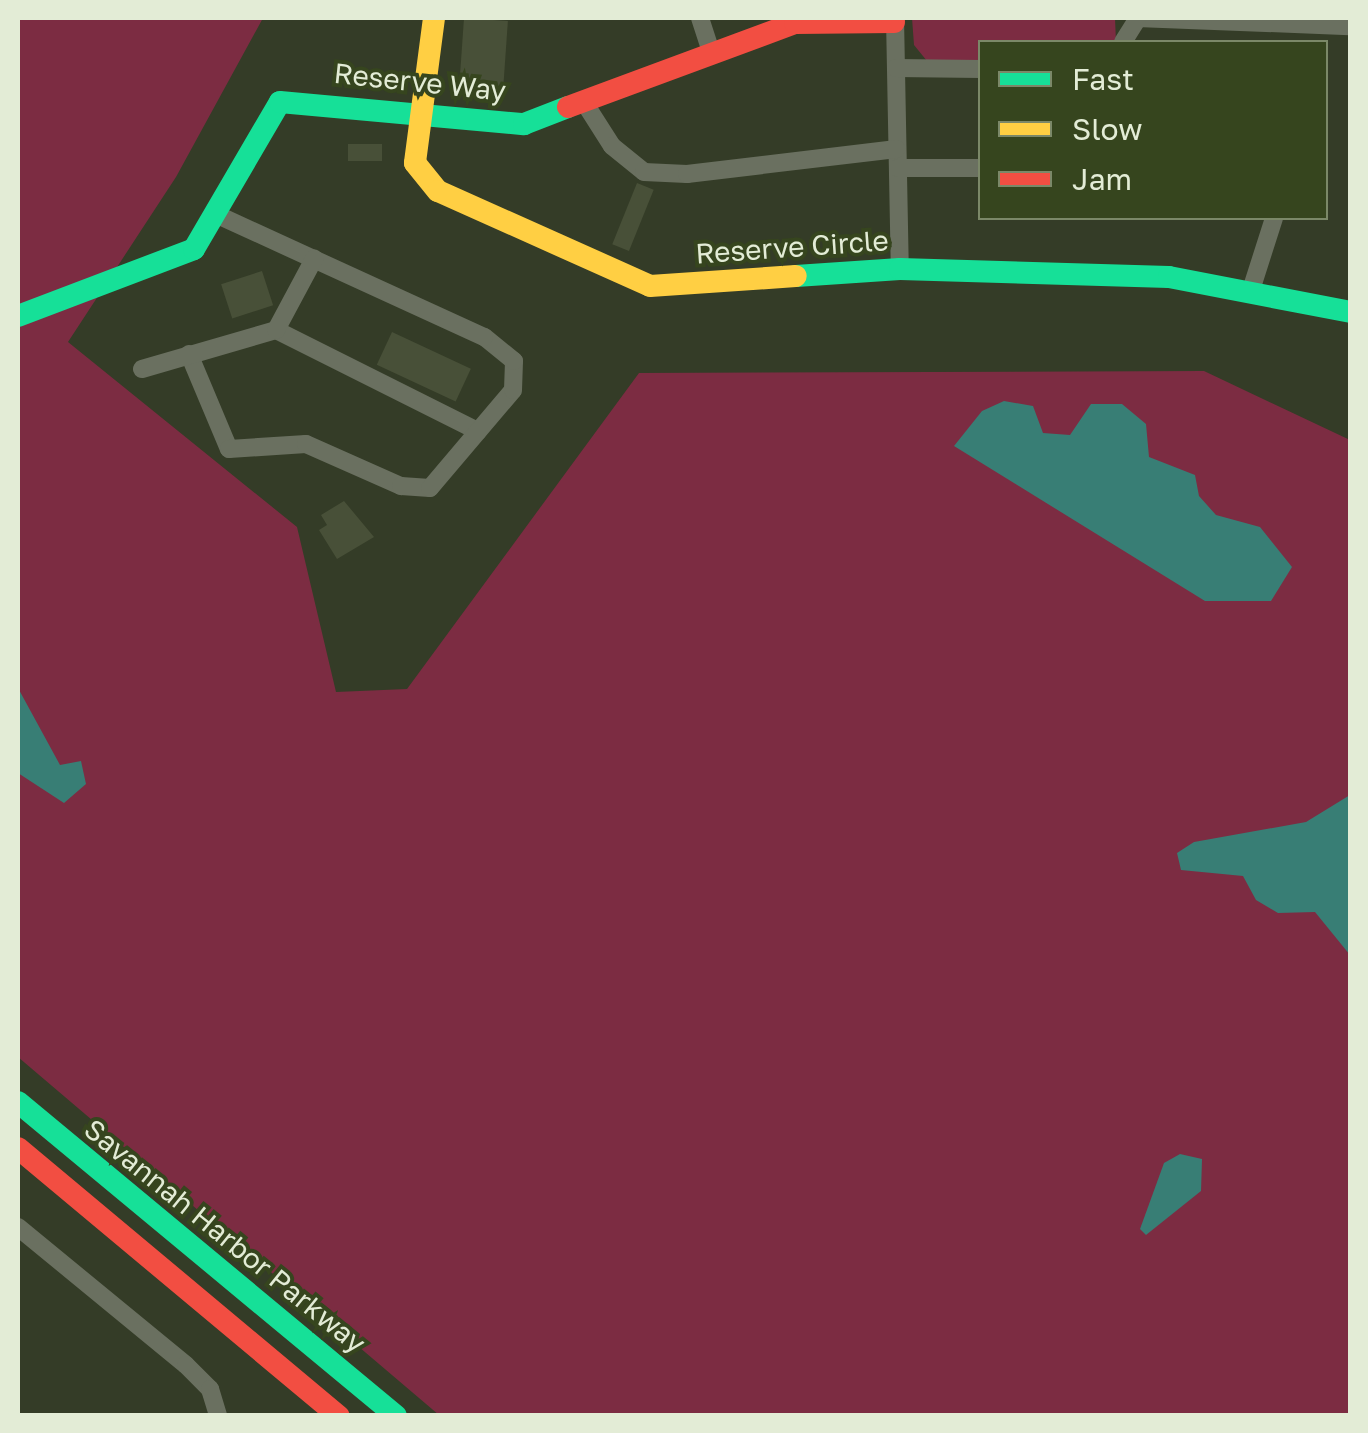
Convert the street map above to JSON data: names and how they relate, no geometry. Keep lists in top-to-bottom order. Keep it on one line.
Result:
{"streets":{"street":["Reserve Way","Reserve Circle","Savannah Harbor Parkway"]},"crossings":[["Reserve Way","Reserve Circle"]],"legend":["Fast","Slow","Jam"]}
